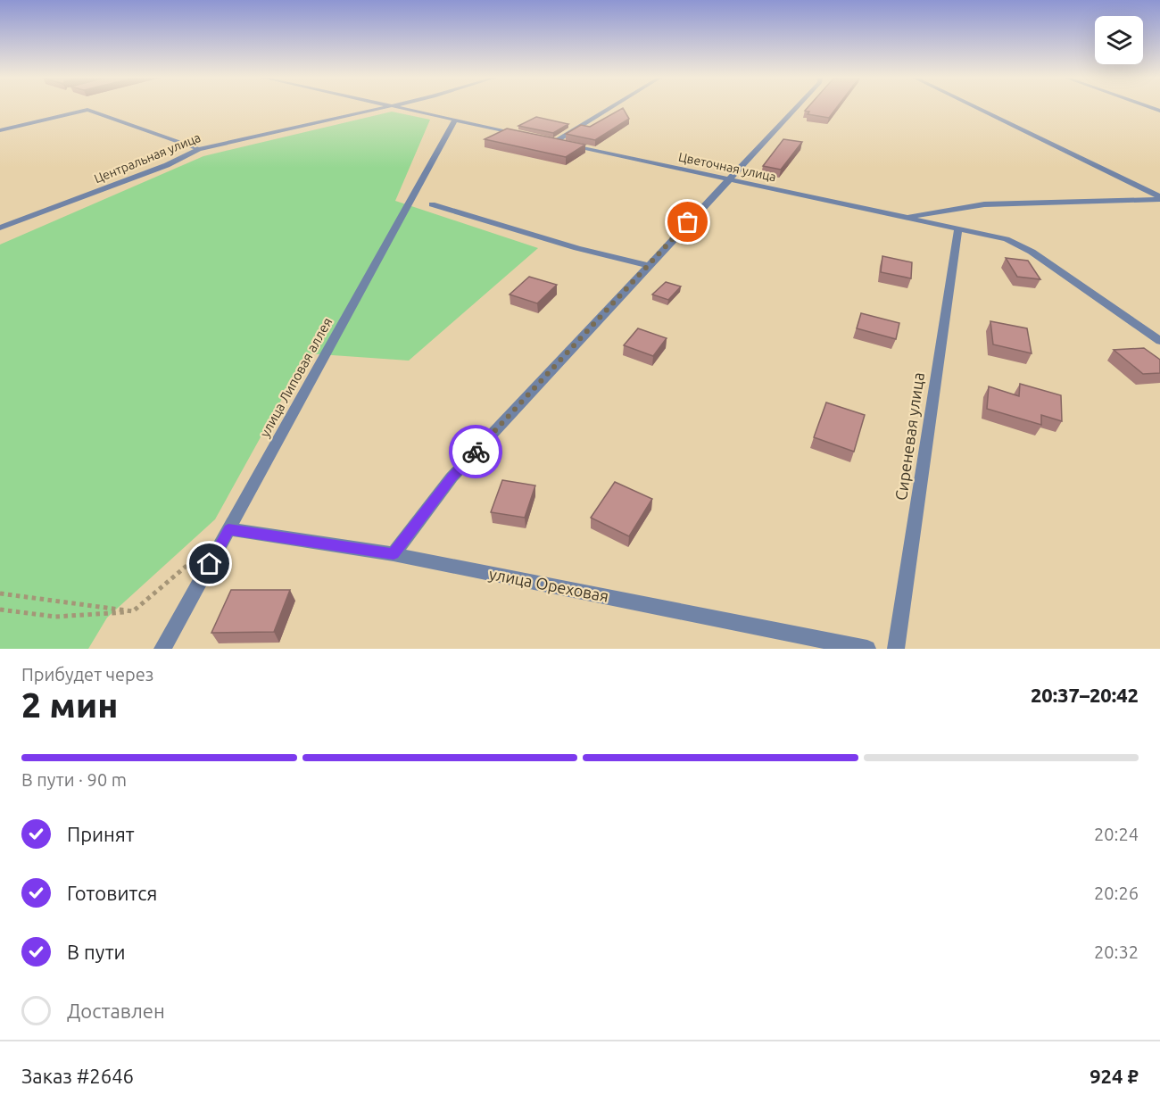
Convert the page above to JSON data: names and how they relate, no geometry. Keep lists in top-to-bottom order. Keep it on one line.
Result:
{"streets":{"street":["Центральная улица","Цветочная улица","улица Липовая аллея","Сиреневая улица","улица Ореховая"]},"crossings":[["Цветочная улица","Сиреневая улица"],["улица Липовая аллея","улица Ореховая"]],"page":{"heading":["2 мин","Прибудет через","20:37–20:42"],"panel":["Заказ #2646","924 ₽"],"bar":"В пути · 90 m","list":[["Принят","20:24"],["Готовится","20:26"],["В пути","20:32"],"Доставлен"]}}
